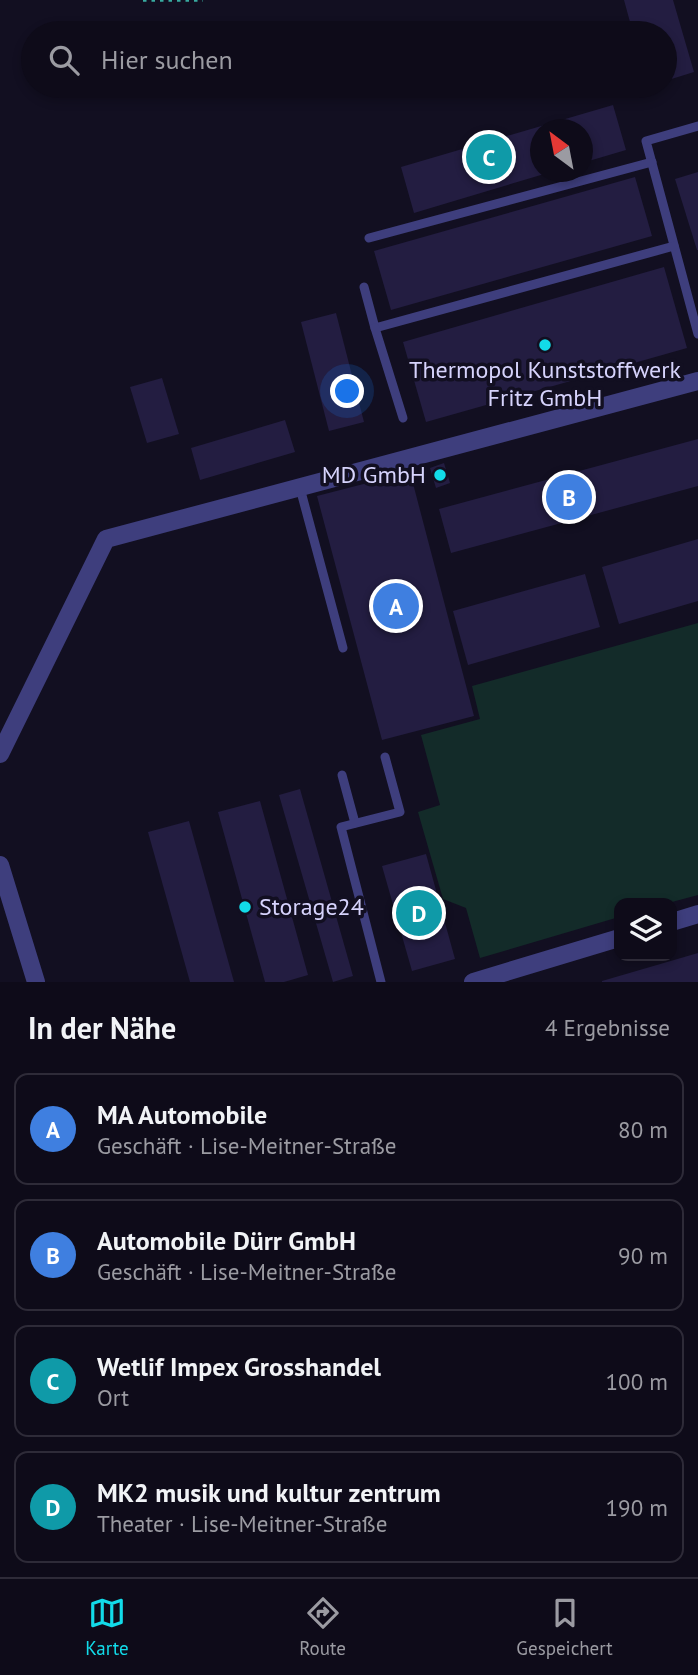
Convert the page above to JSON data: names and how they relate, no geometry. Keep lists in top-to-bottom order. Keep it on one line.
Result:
{"places":["Thermopol Kunststoffwerk Fritz GmbH","MD GmbH","Storage24"],"north":"top left","page":{"search":"Hier suchen","pins":["C","B","A","D"],"heading":["In der Nähe","4 Ergebnisse"],"list":[{"mark":"A","name":"MA Automobile","note":"Geschäft · Lise-Meitner-Straße","value":"80 m"},{"mark":"B","name":"Automobile Dürr GmbH","note":"Geschäft · Lise-Meitner-Straße","value":"90 m"},{"mark":"C","name":"Wetlif Impex Grosshandel","note":"Ort","value":"100 m"},{"mark":"D","name":"MK2 musik und kultur zentrum","note":"Theater · Lise-Meitner-Straße","value":"190 m"}],"nav":["Karte","Route","Gespeichert"]}}
